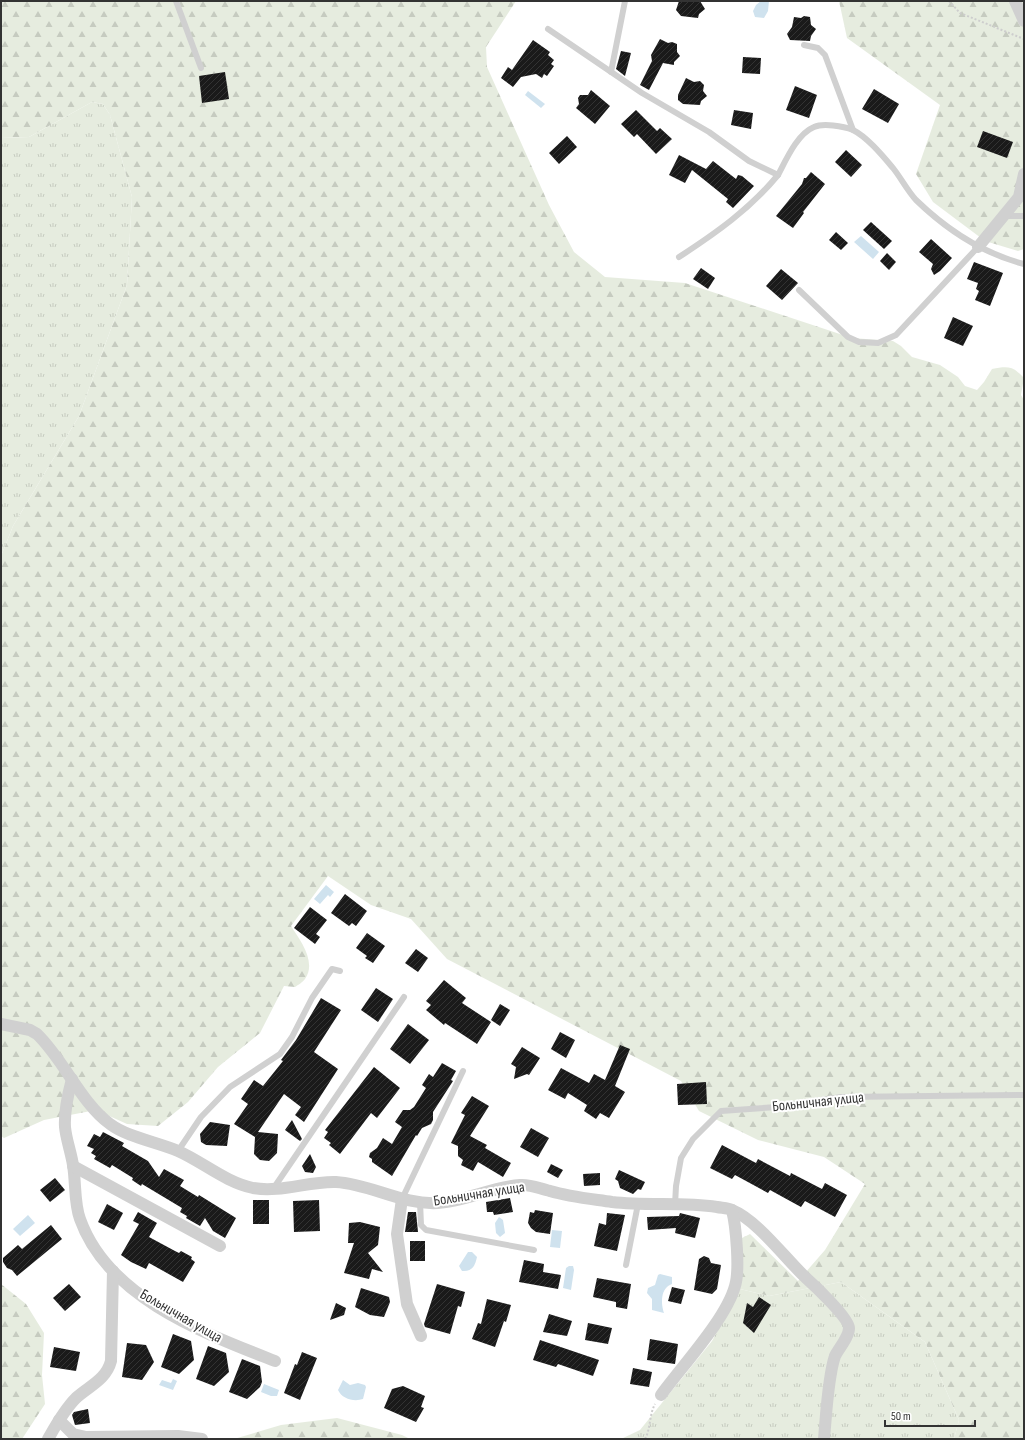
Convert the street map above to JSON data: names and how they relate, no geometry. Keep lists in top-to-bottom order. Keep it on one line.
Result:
{"streets":{"street":["Больничная улица"]},"scale_bar":"50 m"}
